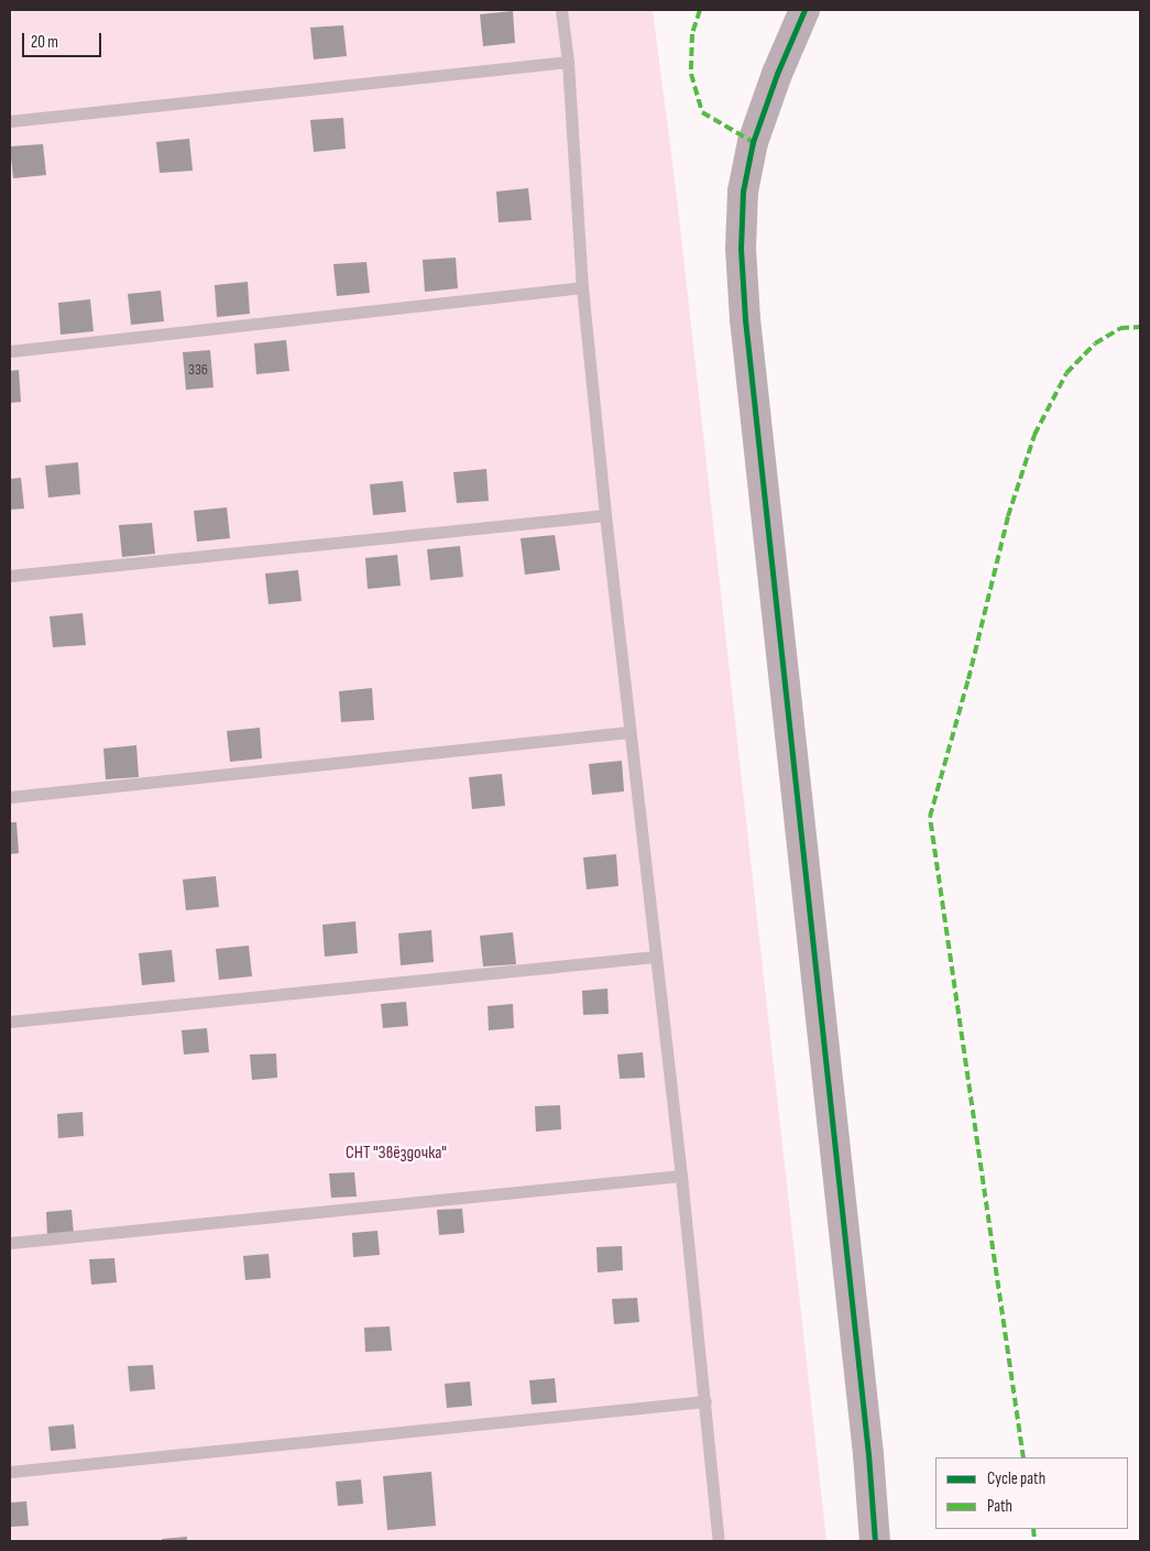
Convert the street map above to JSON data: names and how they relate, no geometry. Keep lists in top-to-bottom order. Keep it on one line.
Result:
{"parks":["СНТ \"Звёздочка\""],"house_numbers":["336"],"legend":["Cycle path","Path"],"scale_bar":"20 m"}
